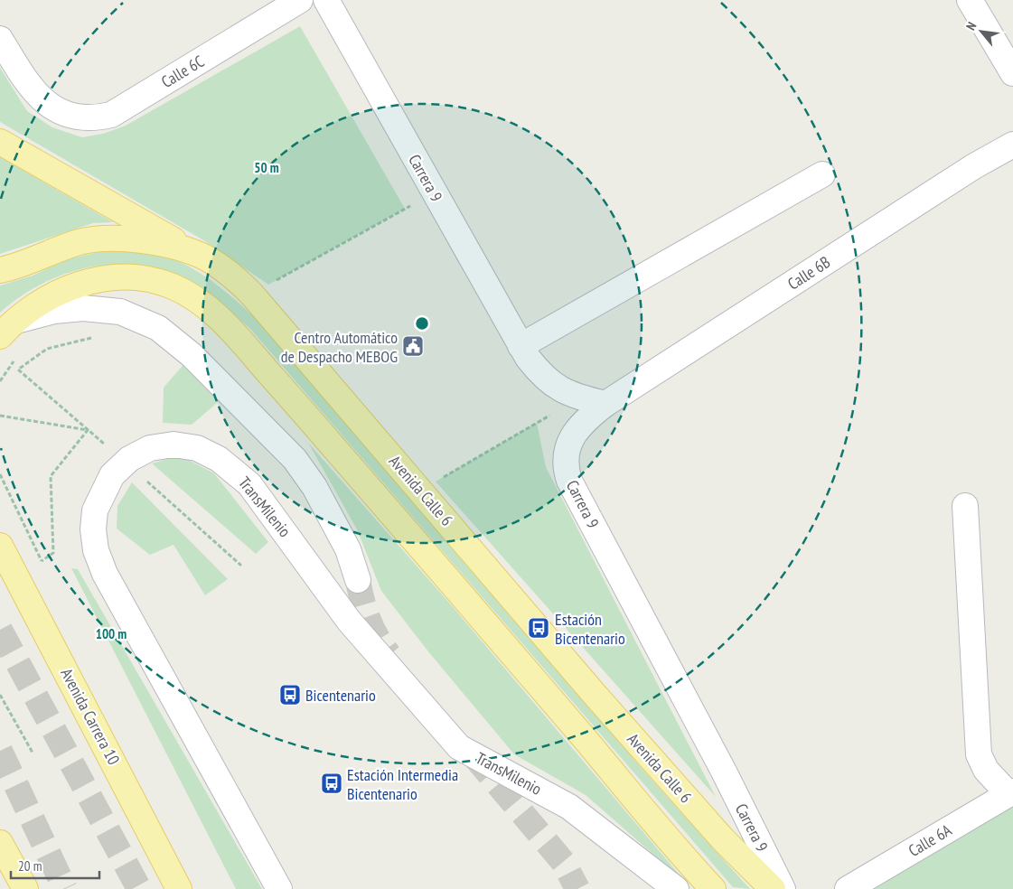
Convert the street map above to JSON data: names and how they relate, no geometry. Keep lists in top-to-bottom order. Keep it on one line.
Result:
{"streets":{"main road":["Avenida Calle 6","Avenida Carrera 10"],"street":["Calle 6C","Carrera 9","Calle 6B","TransMilenio","Calle 6A"]},"crossings":[["Carrera 9","Calle 6B"]],"places":{"public building":["Centro Automático de Despacho MEBOG"],"bus stop":["Estación Bicentenario","Bicentenario","Estación Intermedia Bicentenario"]},"scale_bar":"20 m","north":"top left","rings":["50 m","100 m"]}
